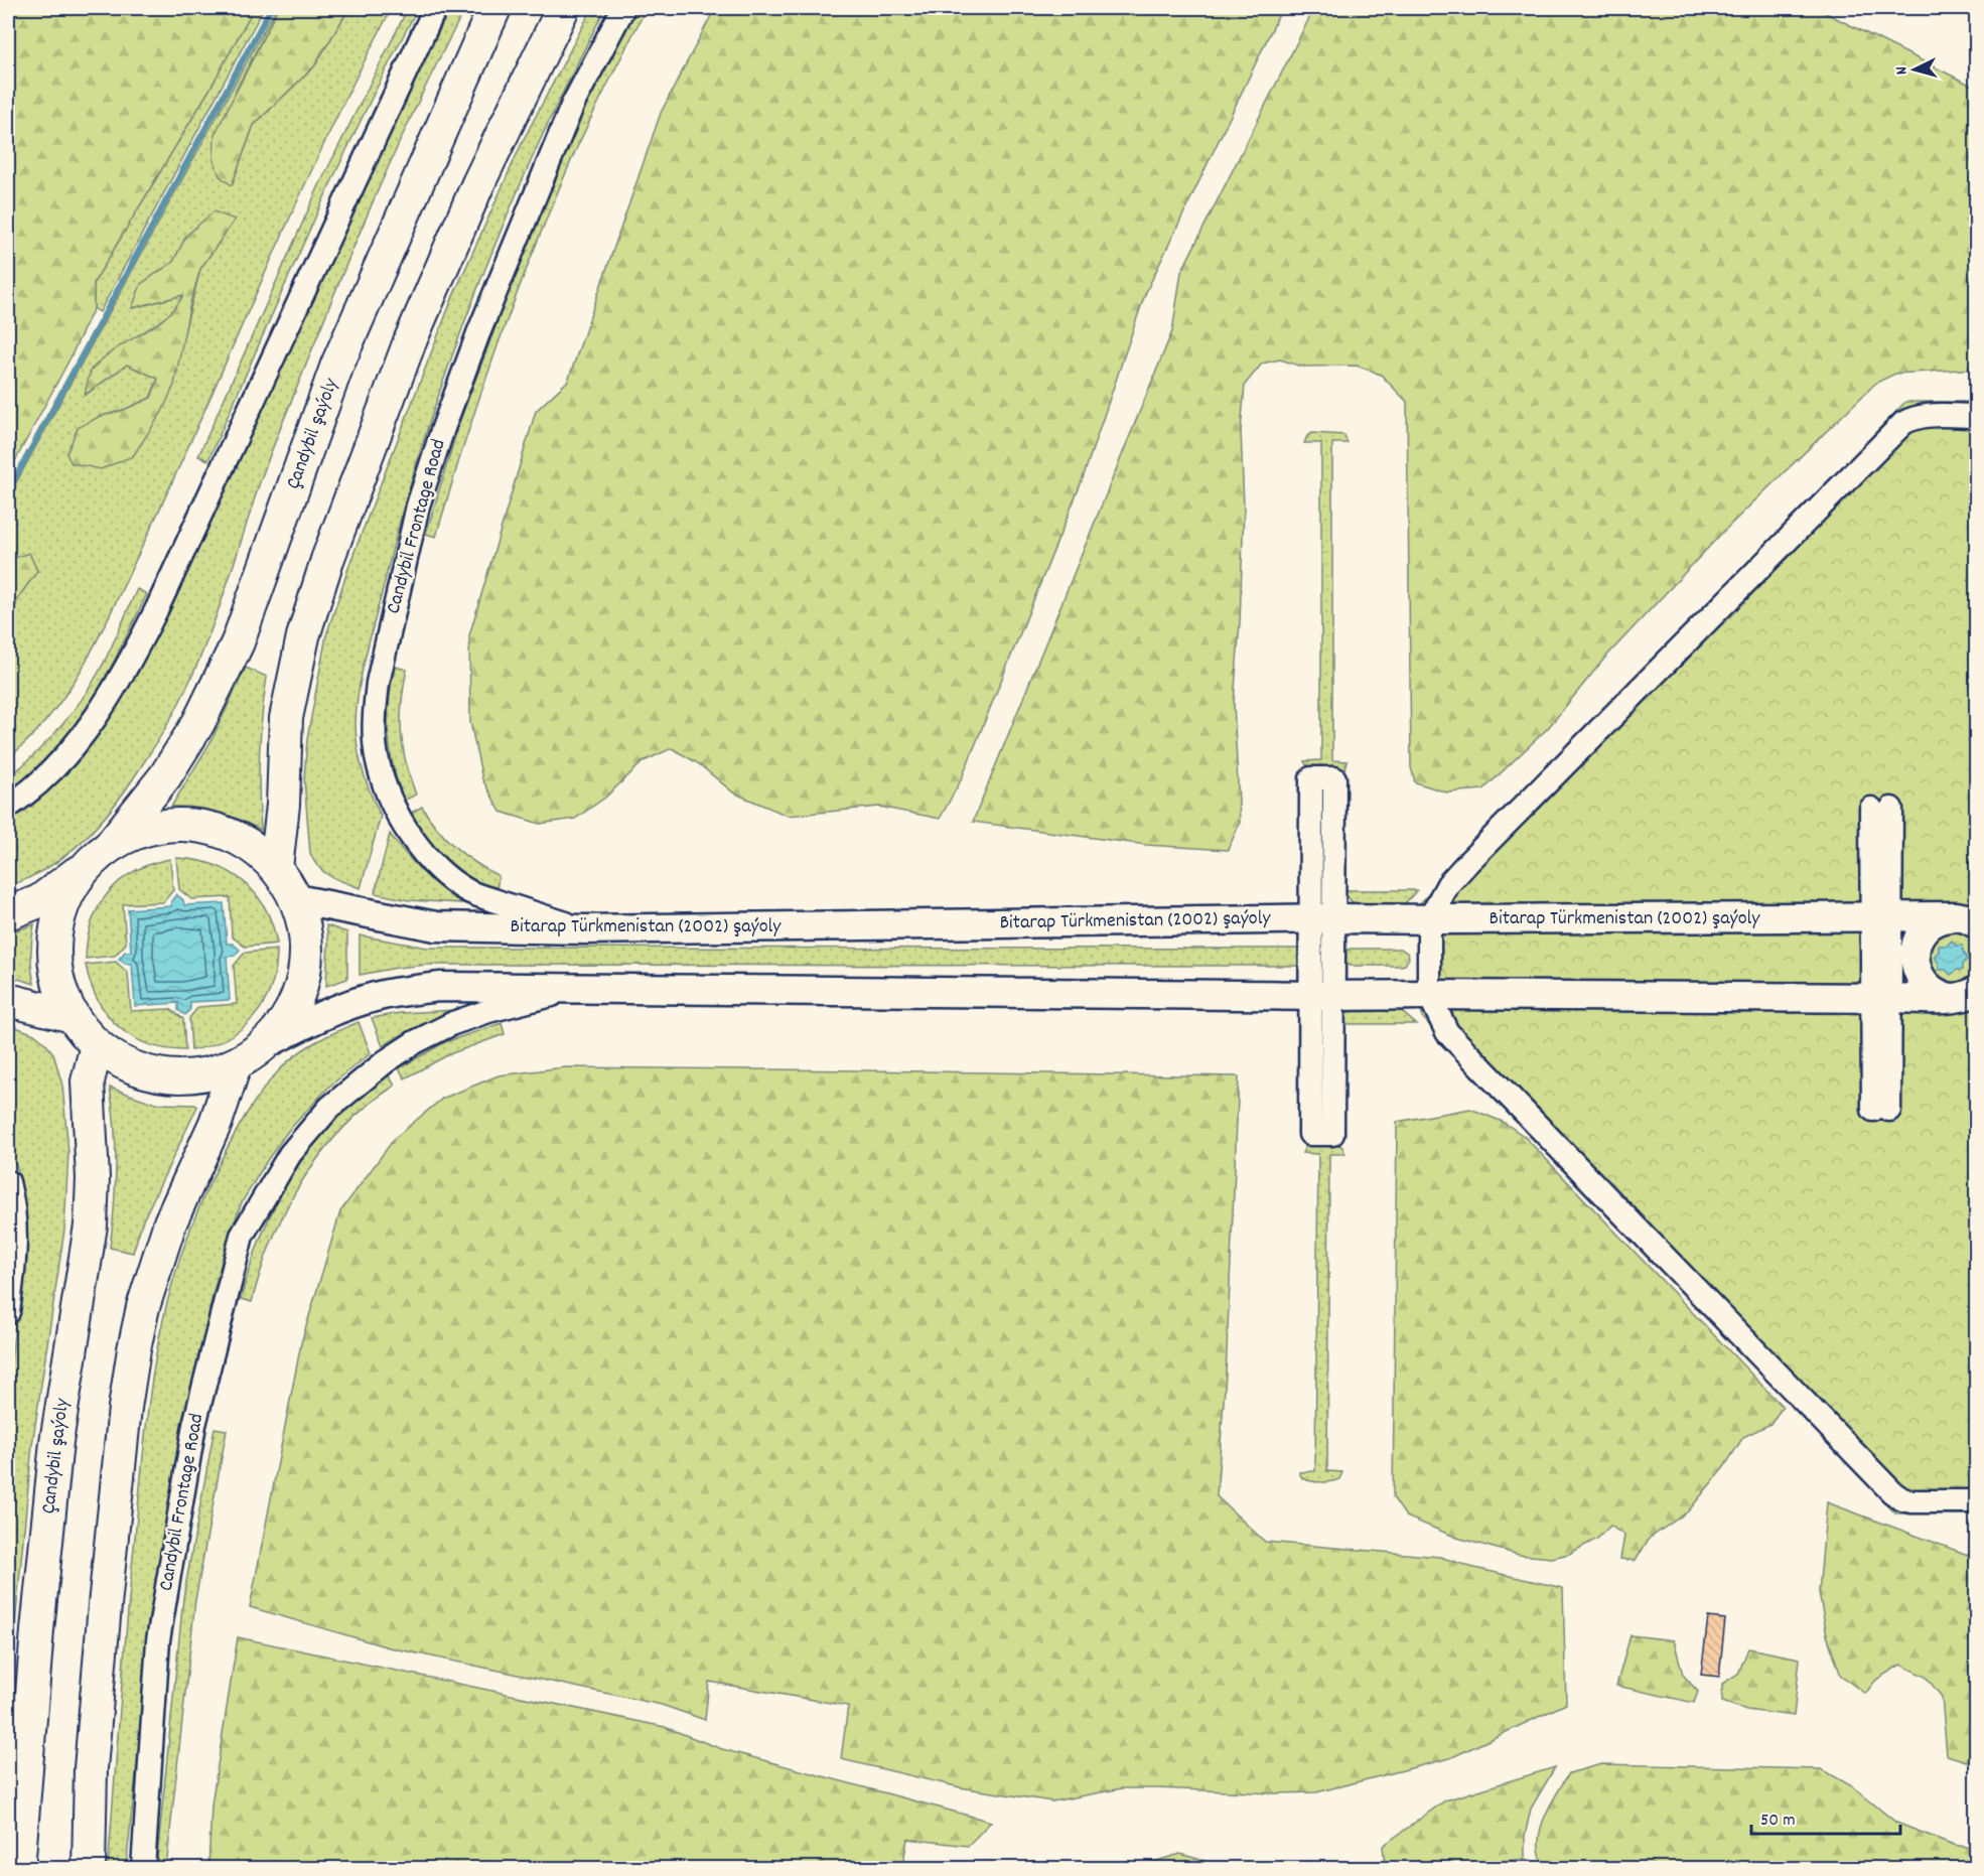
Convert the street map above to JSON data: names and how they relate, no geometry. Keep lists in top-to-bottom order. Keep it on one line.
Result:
{"streets":{"main road":["Çandybil şaýoly"],"street":["Candybil Frontage Road","Bitarap Türkmenistan (2002) şaýoly"]},"crossings":[["Candybil Frontage Road","Bitarap Türkmenistan (2002) şaýoly"]],"scale_bar":"50 m","north":"left"}
